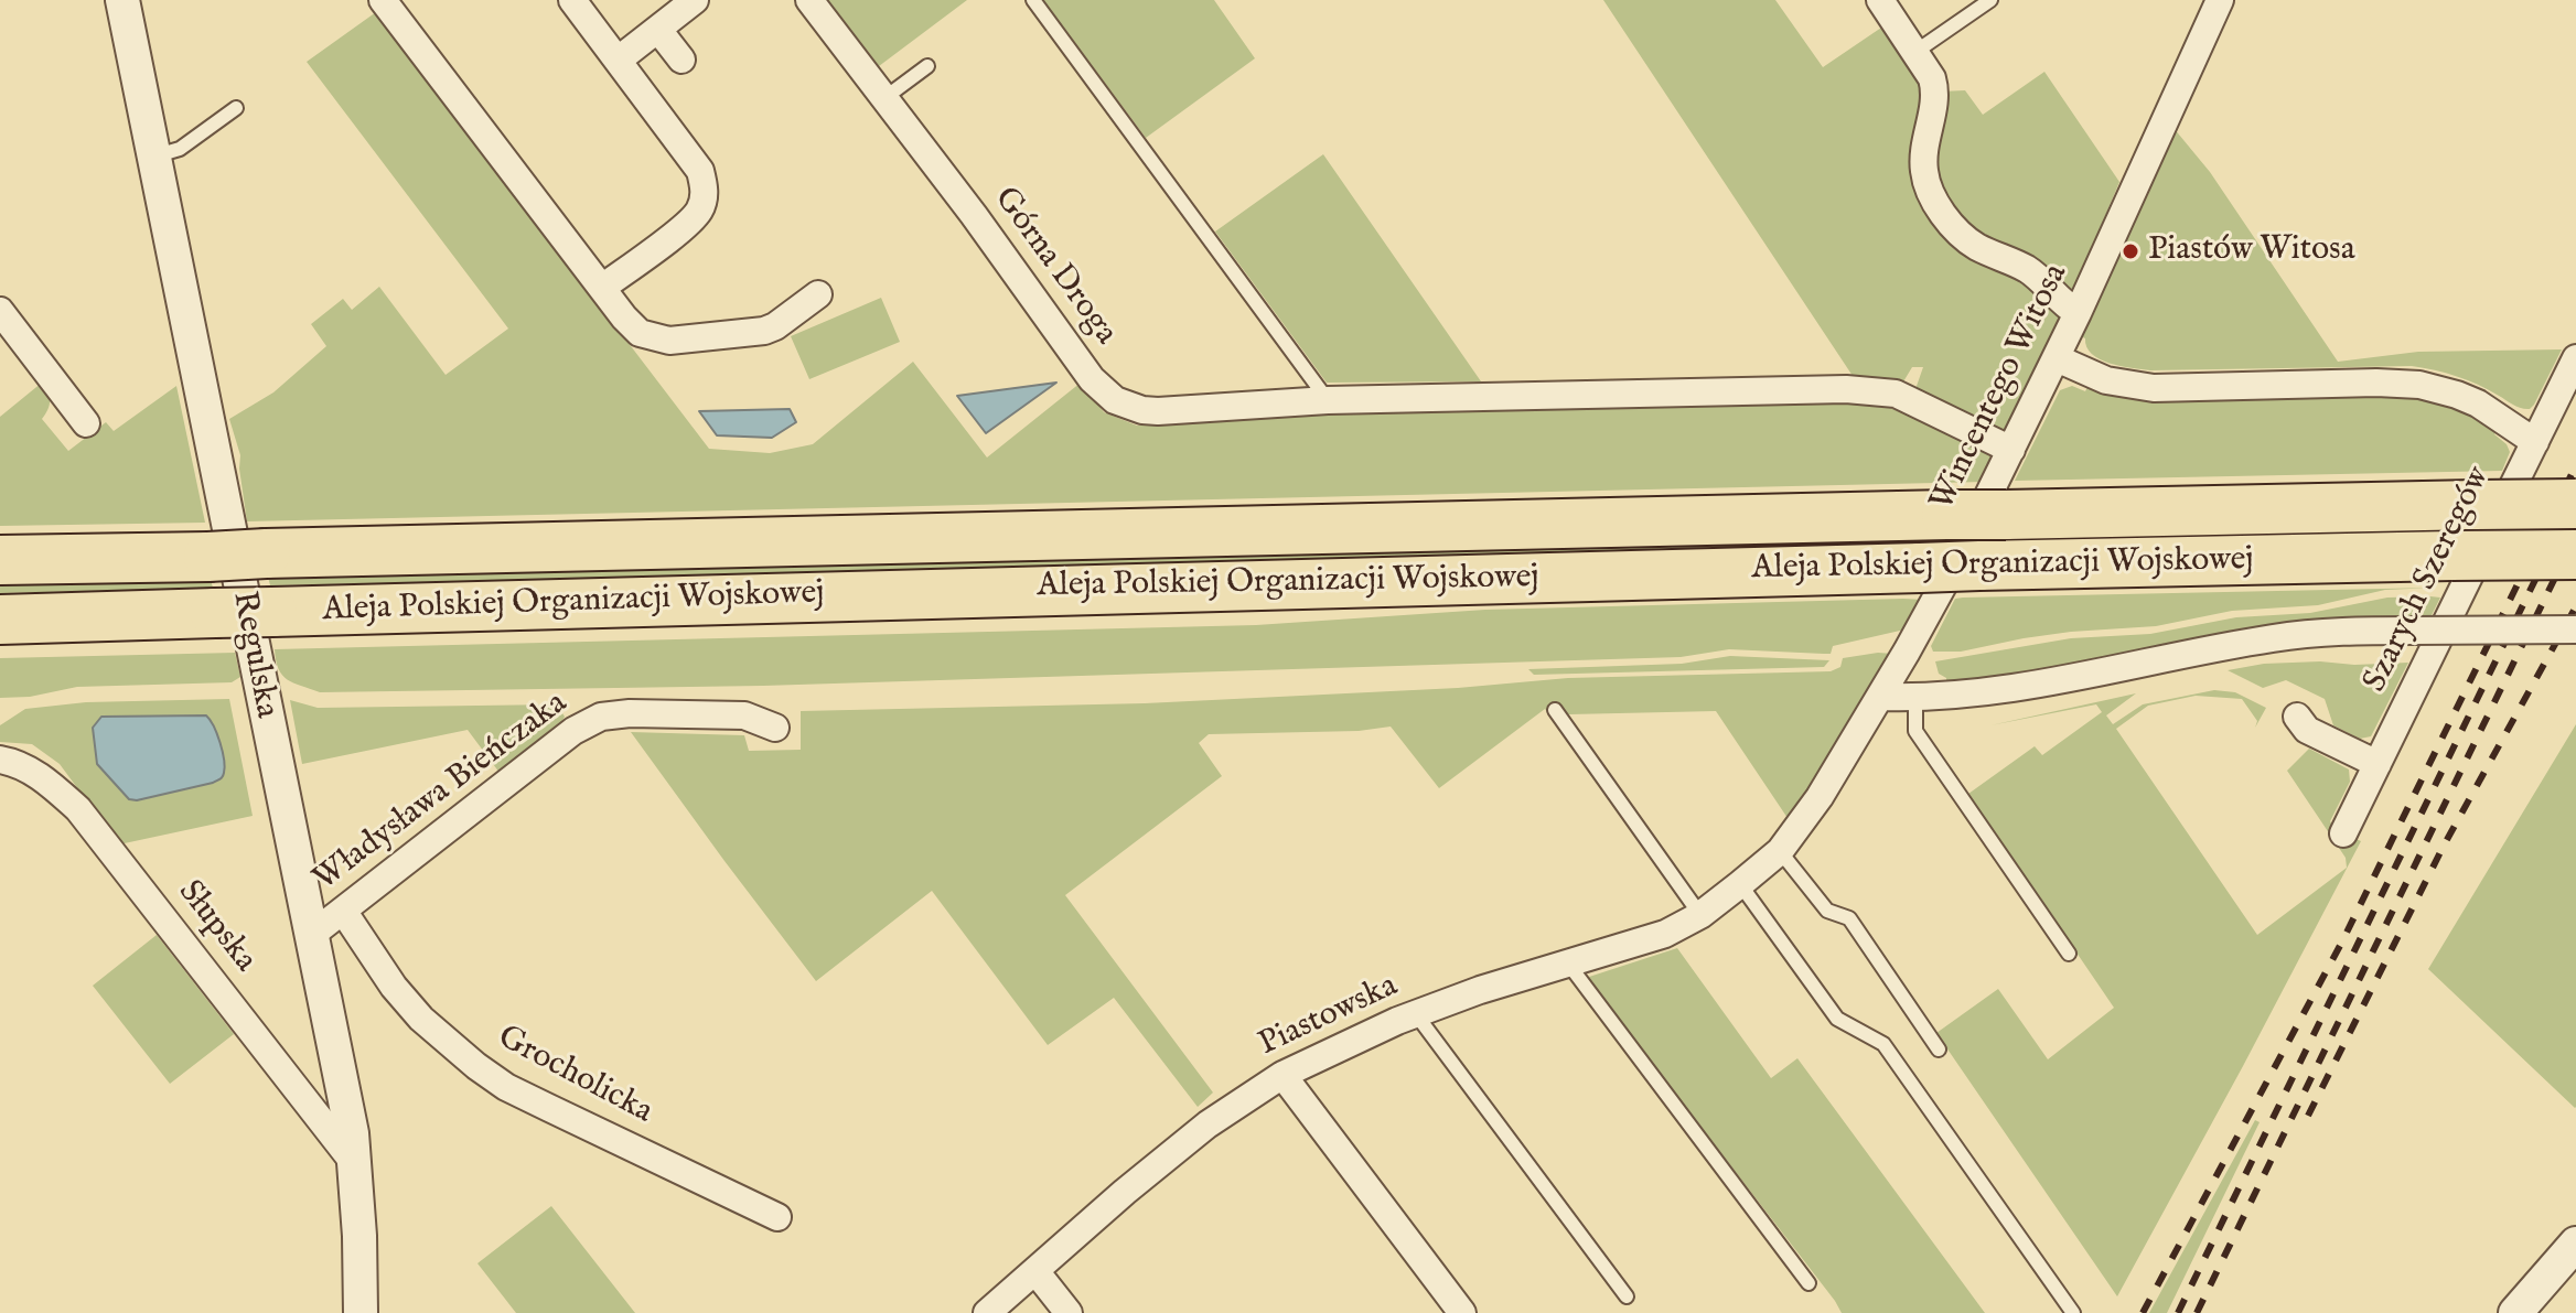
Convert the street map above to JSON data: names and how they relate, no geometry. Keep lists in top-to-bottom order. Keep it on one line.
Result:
{"streets":{"highway":["Aleja Polskiej Organizacji Wojskowej"],"street":["Górna Droga","Wincentego Witosa","Szarych Szeregów","Regulska","Władysława Bieńczaka","Słupska","Piastowska","Grocholicka"]},"crossings":[["Górna Droga","Wincentego Witosa"],["Wincentego Witosa","Piastowska"],["Regulska","Władysława Bieńczaka"],["Regulska","Słupska"],["Władysława Bieńczaka","Grocholicka"]],"places":["Piastów Witosa"]}
